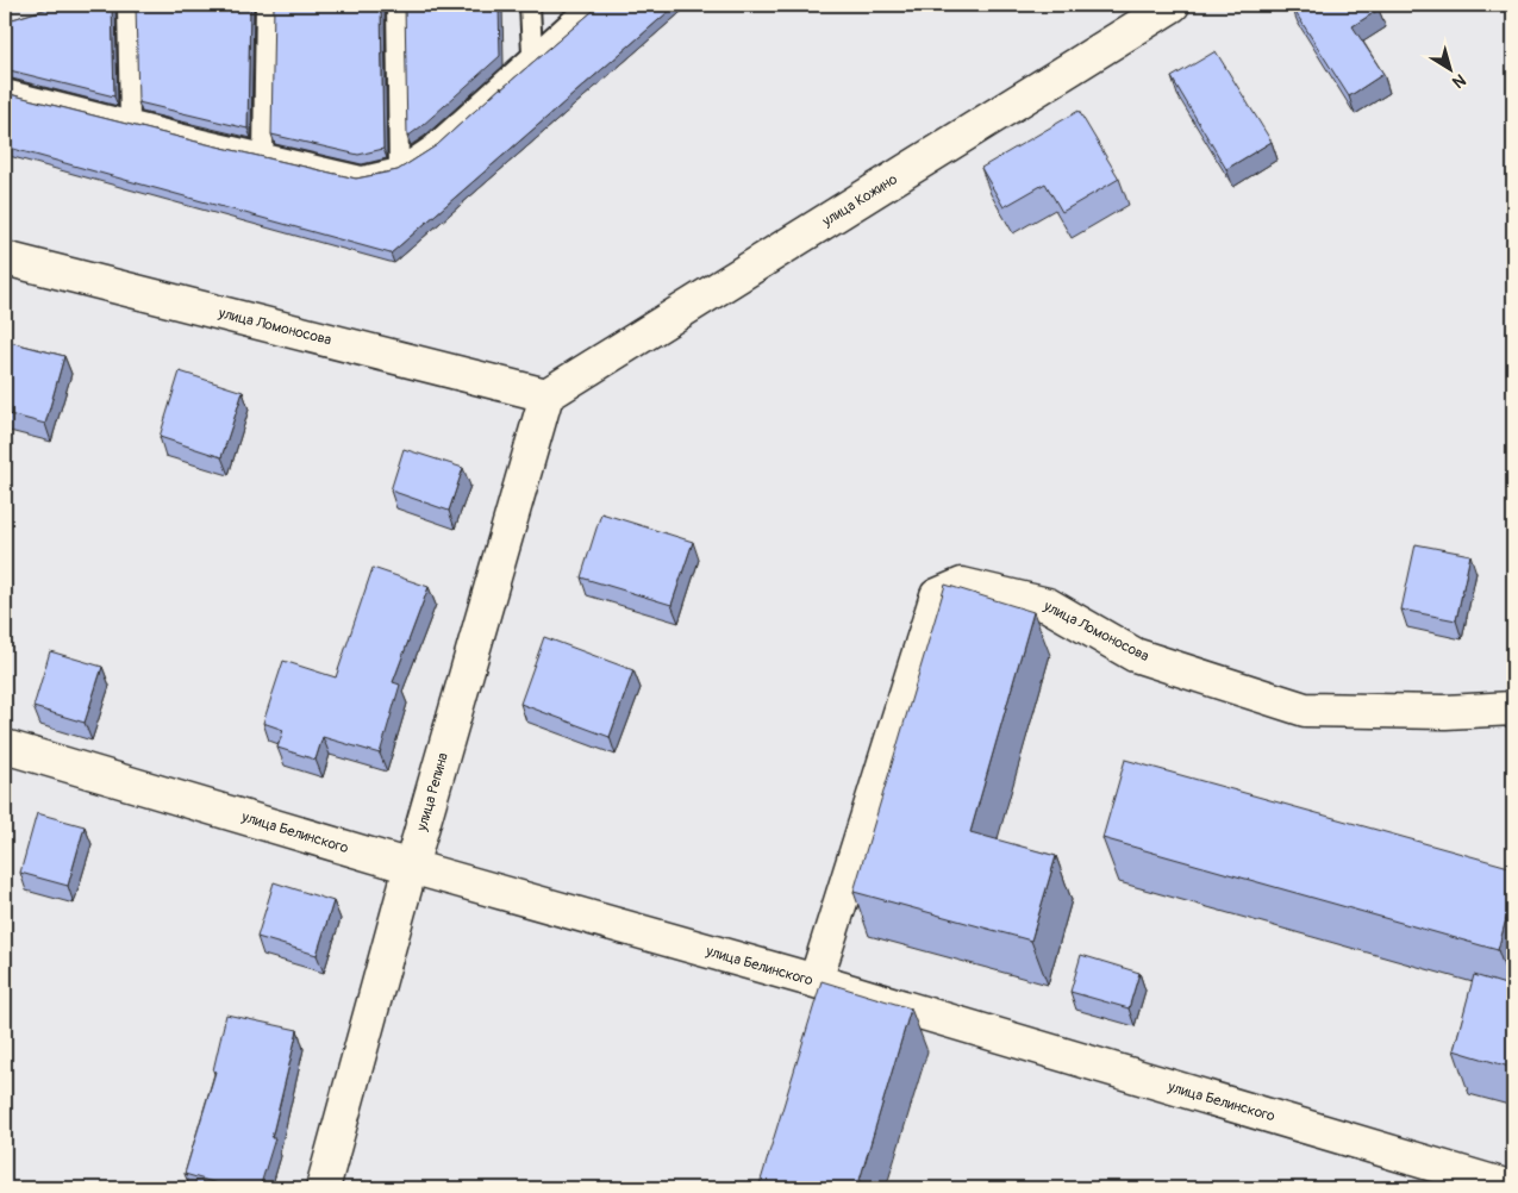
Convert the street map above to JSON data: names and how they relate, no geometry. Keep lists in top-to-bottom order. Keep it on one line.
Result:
{"streets":{"street":["улица Кожино","улица Ломоносова","улица Репина","улица Белинского"]},"crossings":[["улица Кожино","улица Ломоносова"],["улица Кожино","улица Репина"],["улица Ломоносова","улица Репина"],["улица Ломоносова","улица Белинского"],["улица Репина","улица Белинского"]],"north":"bottom right"}
